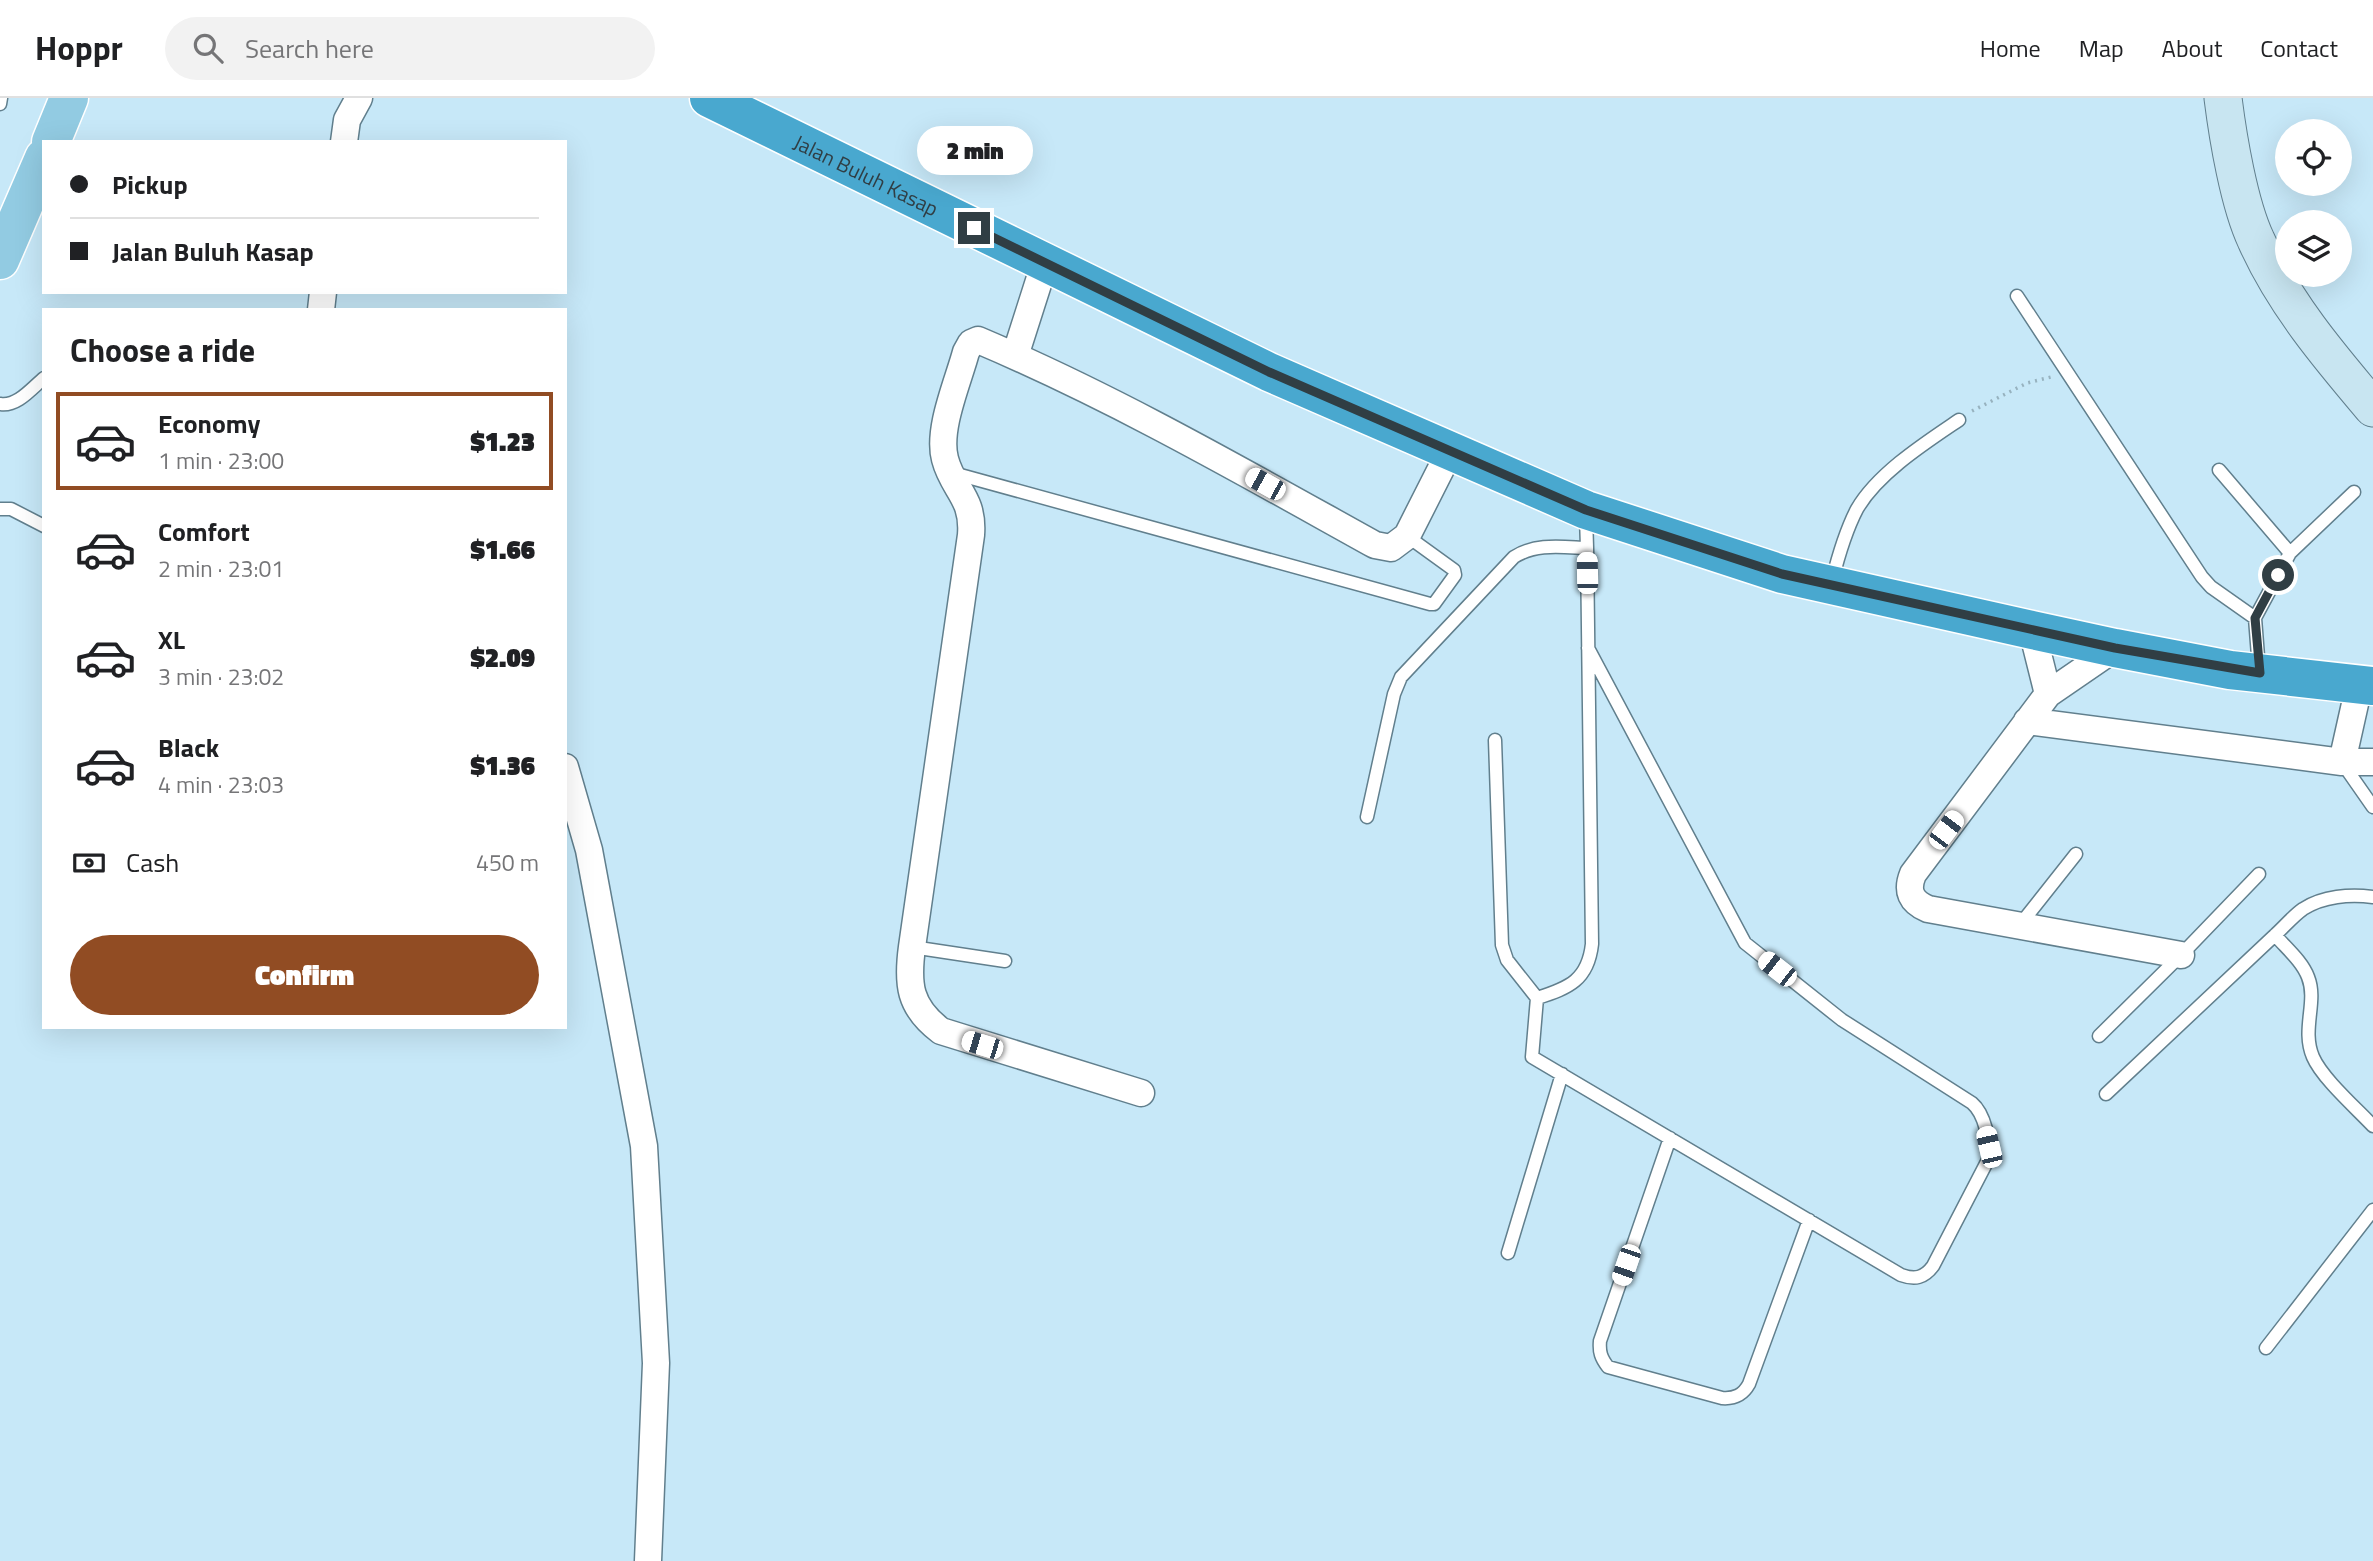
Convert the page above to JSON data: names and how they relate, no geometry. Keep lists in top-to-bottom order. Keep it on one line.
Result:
{"streets":{"highway":["Jalan Buluh Kasap"]},"page":{"header":"Hoppr","search":"Search here","nav":["Home","Map","About","Contact"],"bubble":"2 min","banner":["Pickup","Jalan Buluh Kasap"],"heading":"Choose a ride","list":[{"name":"Economy","note":"1 min · 23:00","value":"$1.23"},{"name":"Comfort","note":"2 min · 23:01","value":"$1.66"},{"name":"XL","note":"3 min · 23:02","value":"$2.09"},{"name":"Black","note":"4 min · 23:03","value":"$1.36"}],"pay":["Cash","450 m"],"buttons":"Confirm"}}
